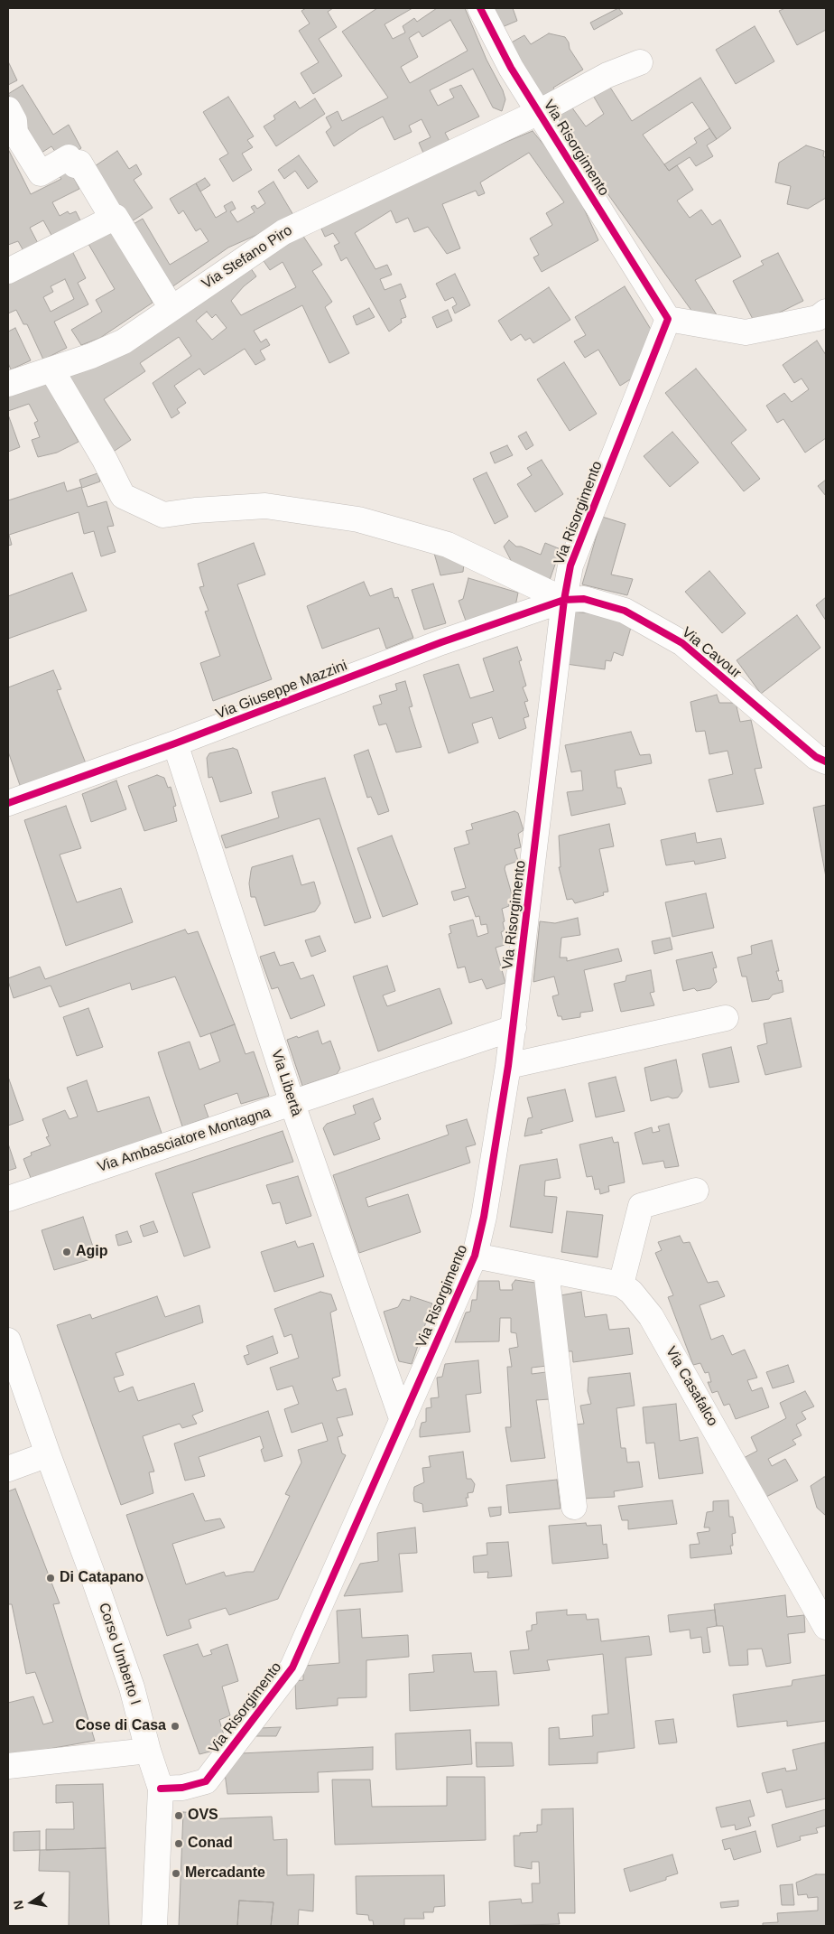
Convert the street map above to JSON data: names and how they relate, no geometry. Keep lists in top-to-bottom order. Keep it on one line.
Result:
{"streets":{"street":["Via Risorgimento","Via Stefano Piro","Via Cavour","Via Giuseppe Mazzini","Via Libertà","Via Ambasciatore Montagna","Via Casafalco","Corso Umberto I"]},"crossings":[["Via Risorgimento","Via Stefano Piro"],["Via Risorgimento","Via Cavour"],["Via Risorgimento","Via Giuseppe Mazzini"],["Via Risorgimento","Via Libertà"],["Via Risorgimento","Via Ambasciatore Montagna"],["Via Risorgimento","Corso Umberto I"],["Via Cavour","Via Giuseppe Mazzini"],["Via Giuseppe Mazzini","Via Libertà"],["Via Libertà","Via Ambasciatore Montagna"]],"places":["Agip","Di Catapano","Cose di Casa","OVS","Conad","Mercadante"],"north":"left"}
